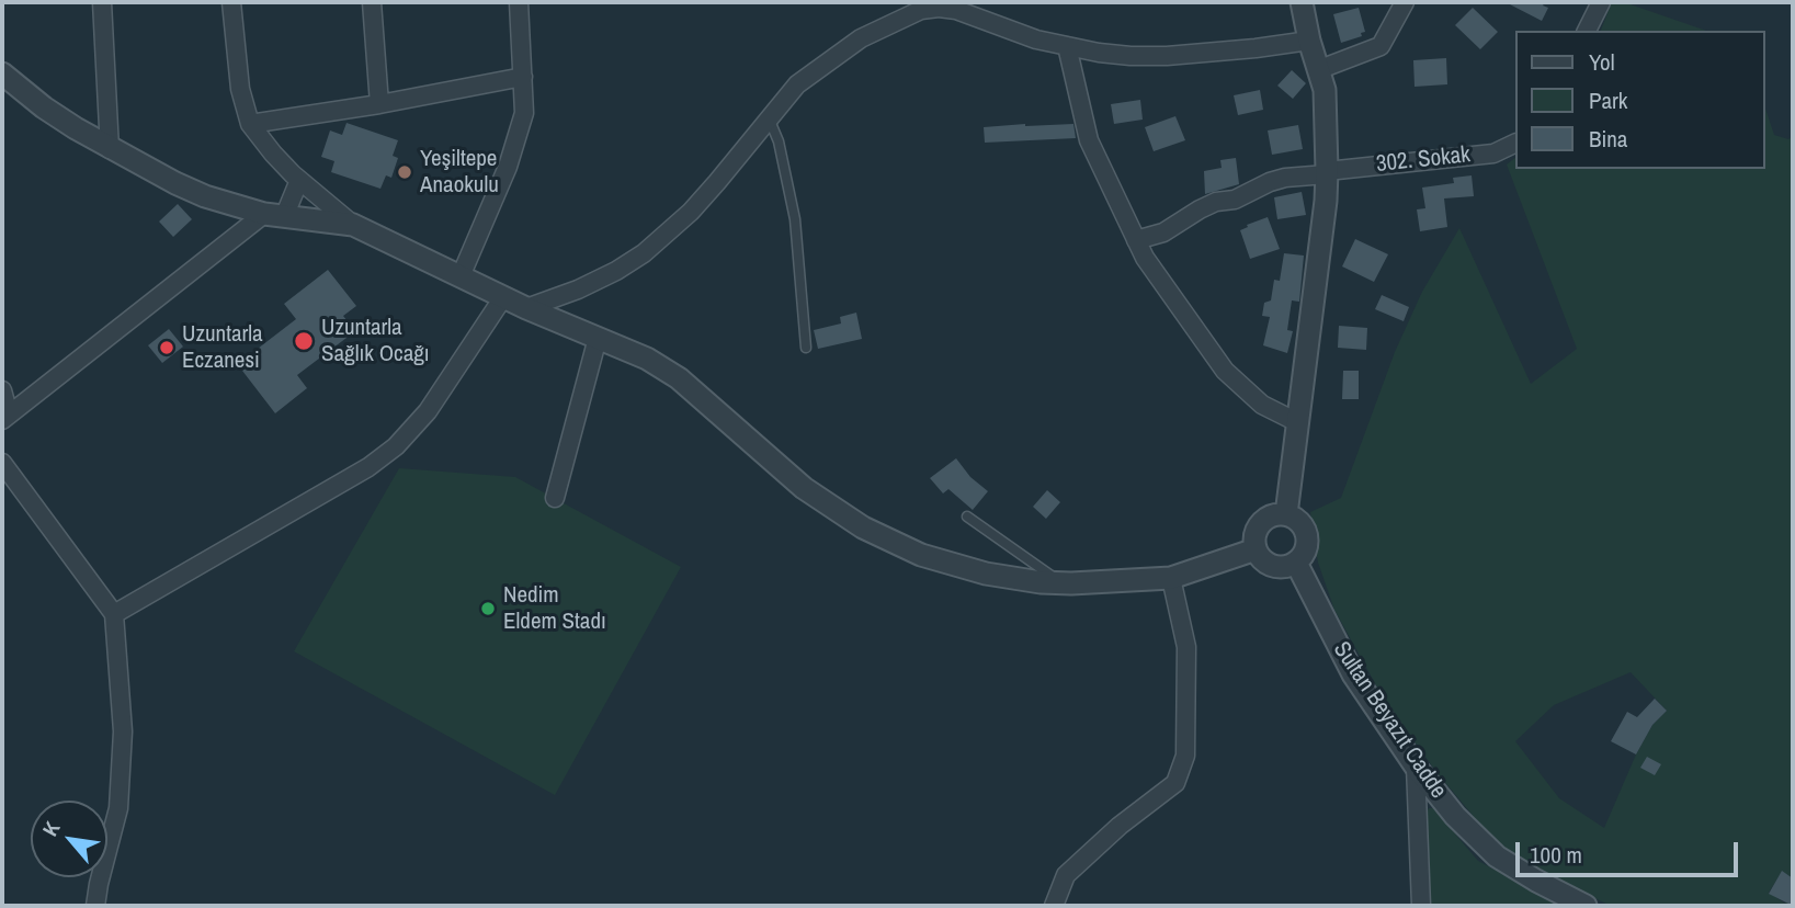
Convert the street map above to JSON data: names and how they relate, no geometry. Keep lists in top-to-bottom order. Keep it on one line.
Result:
{"streets":{"street":["302. Sokak","Sultan Beyazıt Cadde"]},"places":["Yeşiltepe Anaokulu","Uzuntarla Sağlık Ocağı","Uzuntarla Eczanesi","Nedim Eldem Stadı"],"legend":["Yol","Park","Bina"],"scale_bar":"100 m","north":"top left"}
